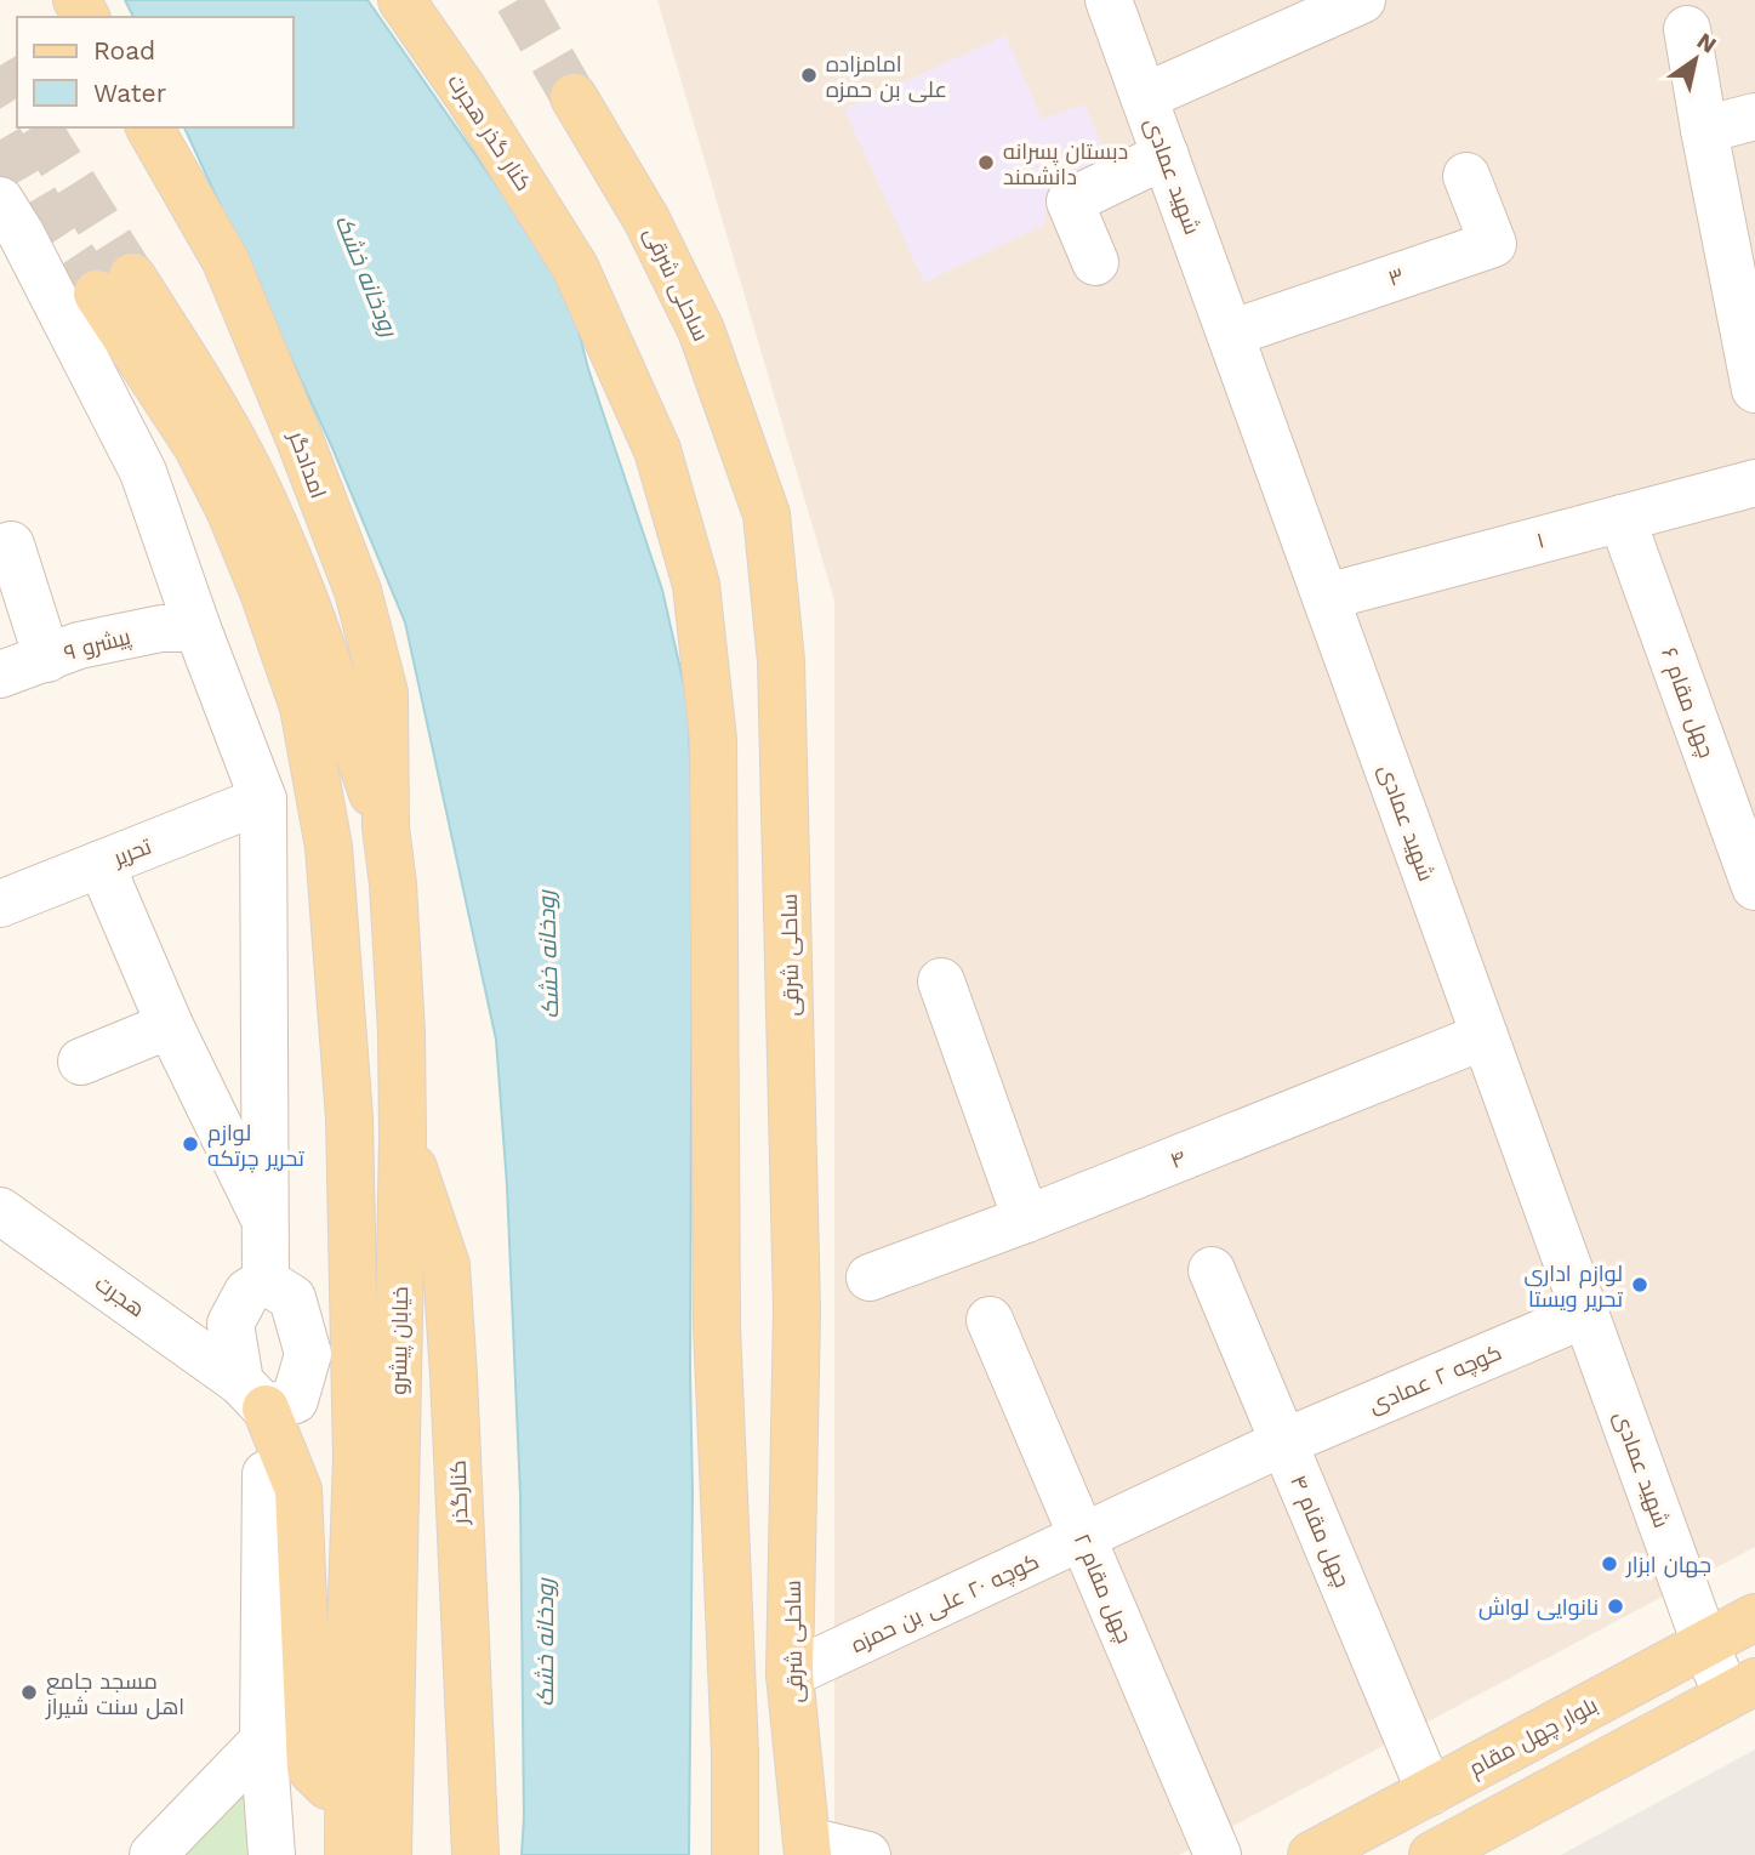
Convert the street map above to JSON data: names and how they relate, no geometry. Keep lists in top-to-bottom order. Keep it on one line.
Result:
{"streets":{"main road":["کنار گذر هجرت","ساحلی شرقی","امدادگر","خیابان پیشرو","کنارگذر","بلوار چهل مقام"],"street":["شهید عمادی","۳","۱","پیشرو ۹","چهل مقام ۶","تحریر","۴","هجرت","کوچه ۲ عمادی","چهل مقام ۴","چهل مقام ۲","کوچه ۲۰ علی بن حمزه"]},"crossings":[["شهید عمادی","۳"],["شهید عمادی","۱"],["شهید عمادی","۴"],["شهید عمادی","کوچه ۲ عمادی"],["شهید عمادی","بلوار چهل مقام"],["ساحلی شرقی","کوچه ۲۰ علی بن حمزه"],["امدادگر","خیابان پیشرو"],["۱","چهل مقام ۶"],["خیابان پیشرو","کنارگذر"],["کوچه ۲ عمادی","چهل مقام ۴"],["کوچه ۲ عمادی","کوچه ۲۰ علی بن حمزه"],["چهل مقام ۴","کوچه ۲۰ علی بن حمزه"],["چهل مقام ۴","بلوار چهل مقام"],["چهل مقام ۲","کوچه ۲۰ علی بن حمزه"]],"water":["رودخانه خشک"],"places":["امامزاده علی بن حمزه","دبستان پسرانه دانشمند","لوازم تحریر چرتکه","لوازم اداری تحریر ویستا","جهان ابزار","نانوایی لواش","مسجد جامع اهل سنت شیراز"],"legend":["Road","Water"],"north":"top right"}
